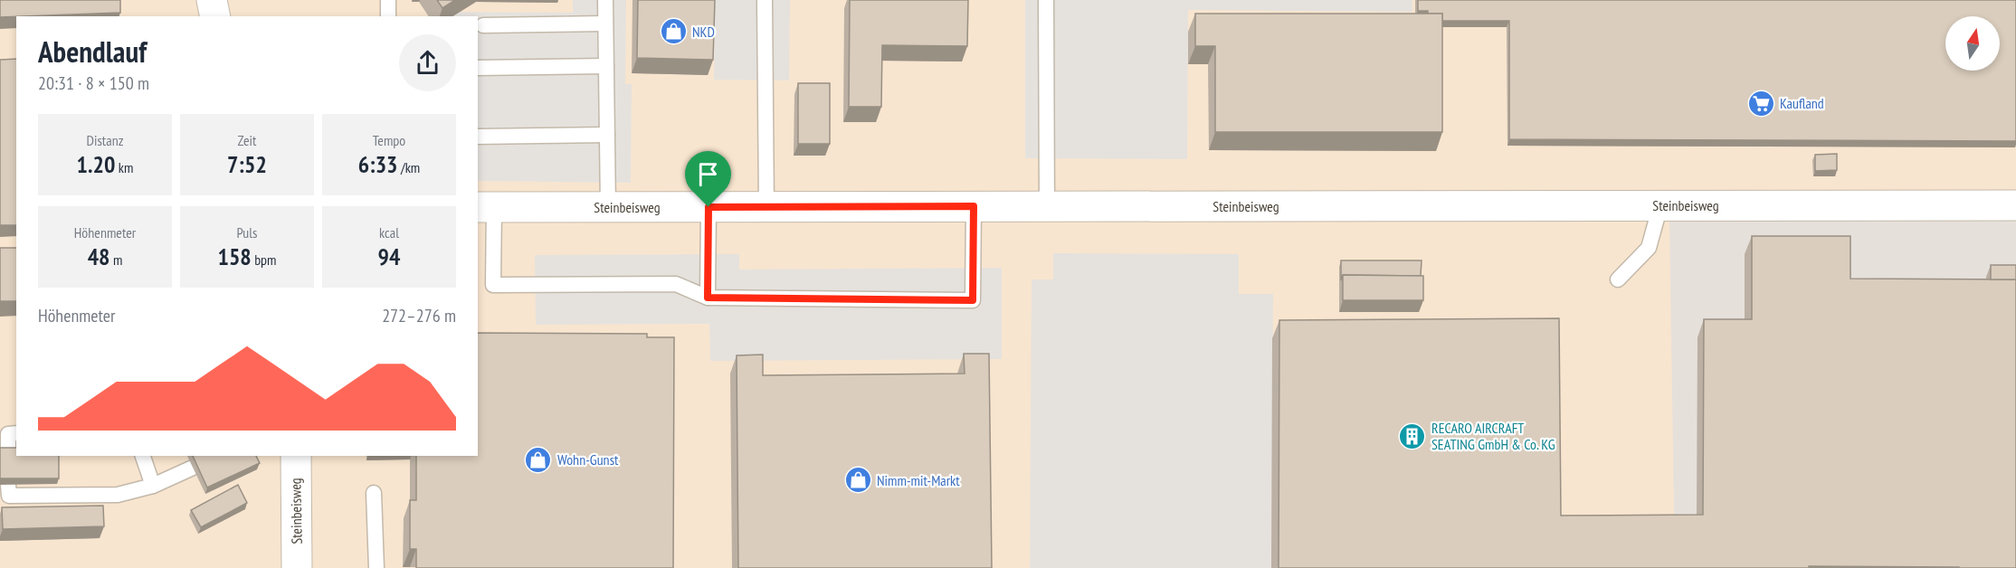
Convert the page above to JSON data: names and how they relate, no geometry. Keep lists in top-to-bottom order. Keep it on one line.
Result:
{"streets":{"street":["Steinbeisweg"]},"places":{"shop":["NKD","Wohn-Gunst","Nimm-mit-Markt"],"supermarket":["Kaufland"],"building":["RECARO AIRCRAFT SEATING GmbH & Co. KG"]},"north":"top","page":{"heading":["Abendlauf","20:31 · 8 × 150 m"],"stats":[["Distanz","1.20 km"],["Zeit","7:52"],["Tempo","6:33 /km"],["Höhenmeter","48 m"],["Puls","158 bpm"],["kcal","94"]],"chart":["Höhenmeter","272–276 m"]}}
